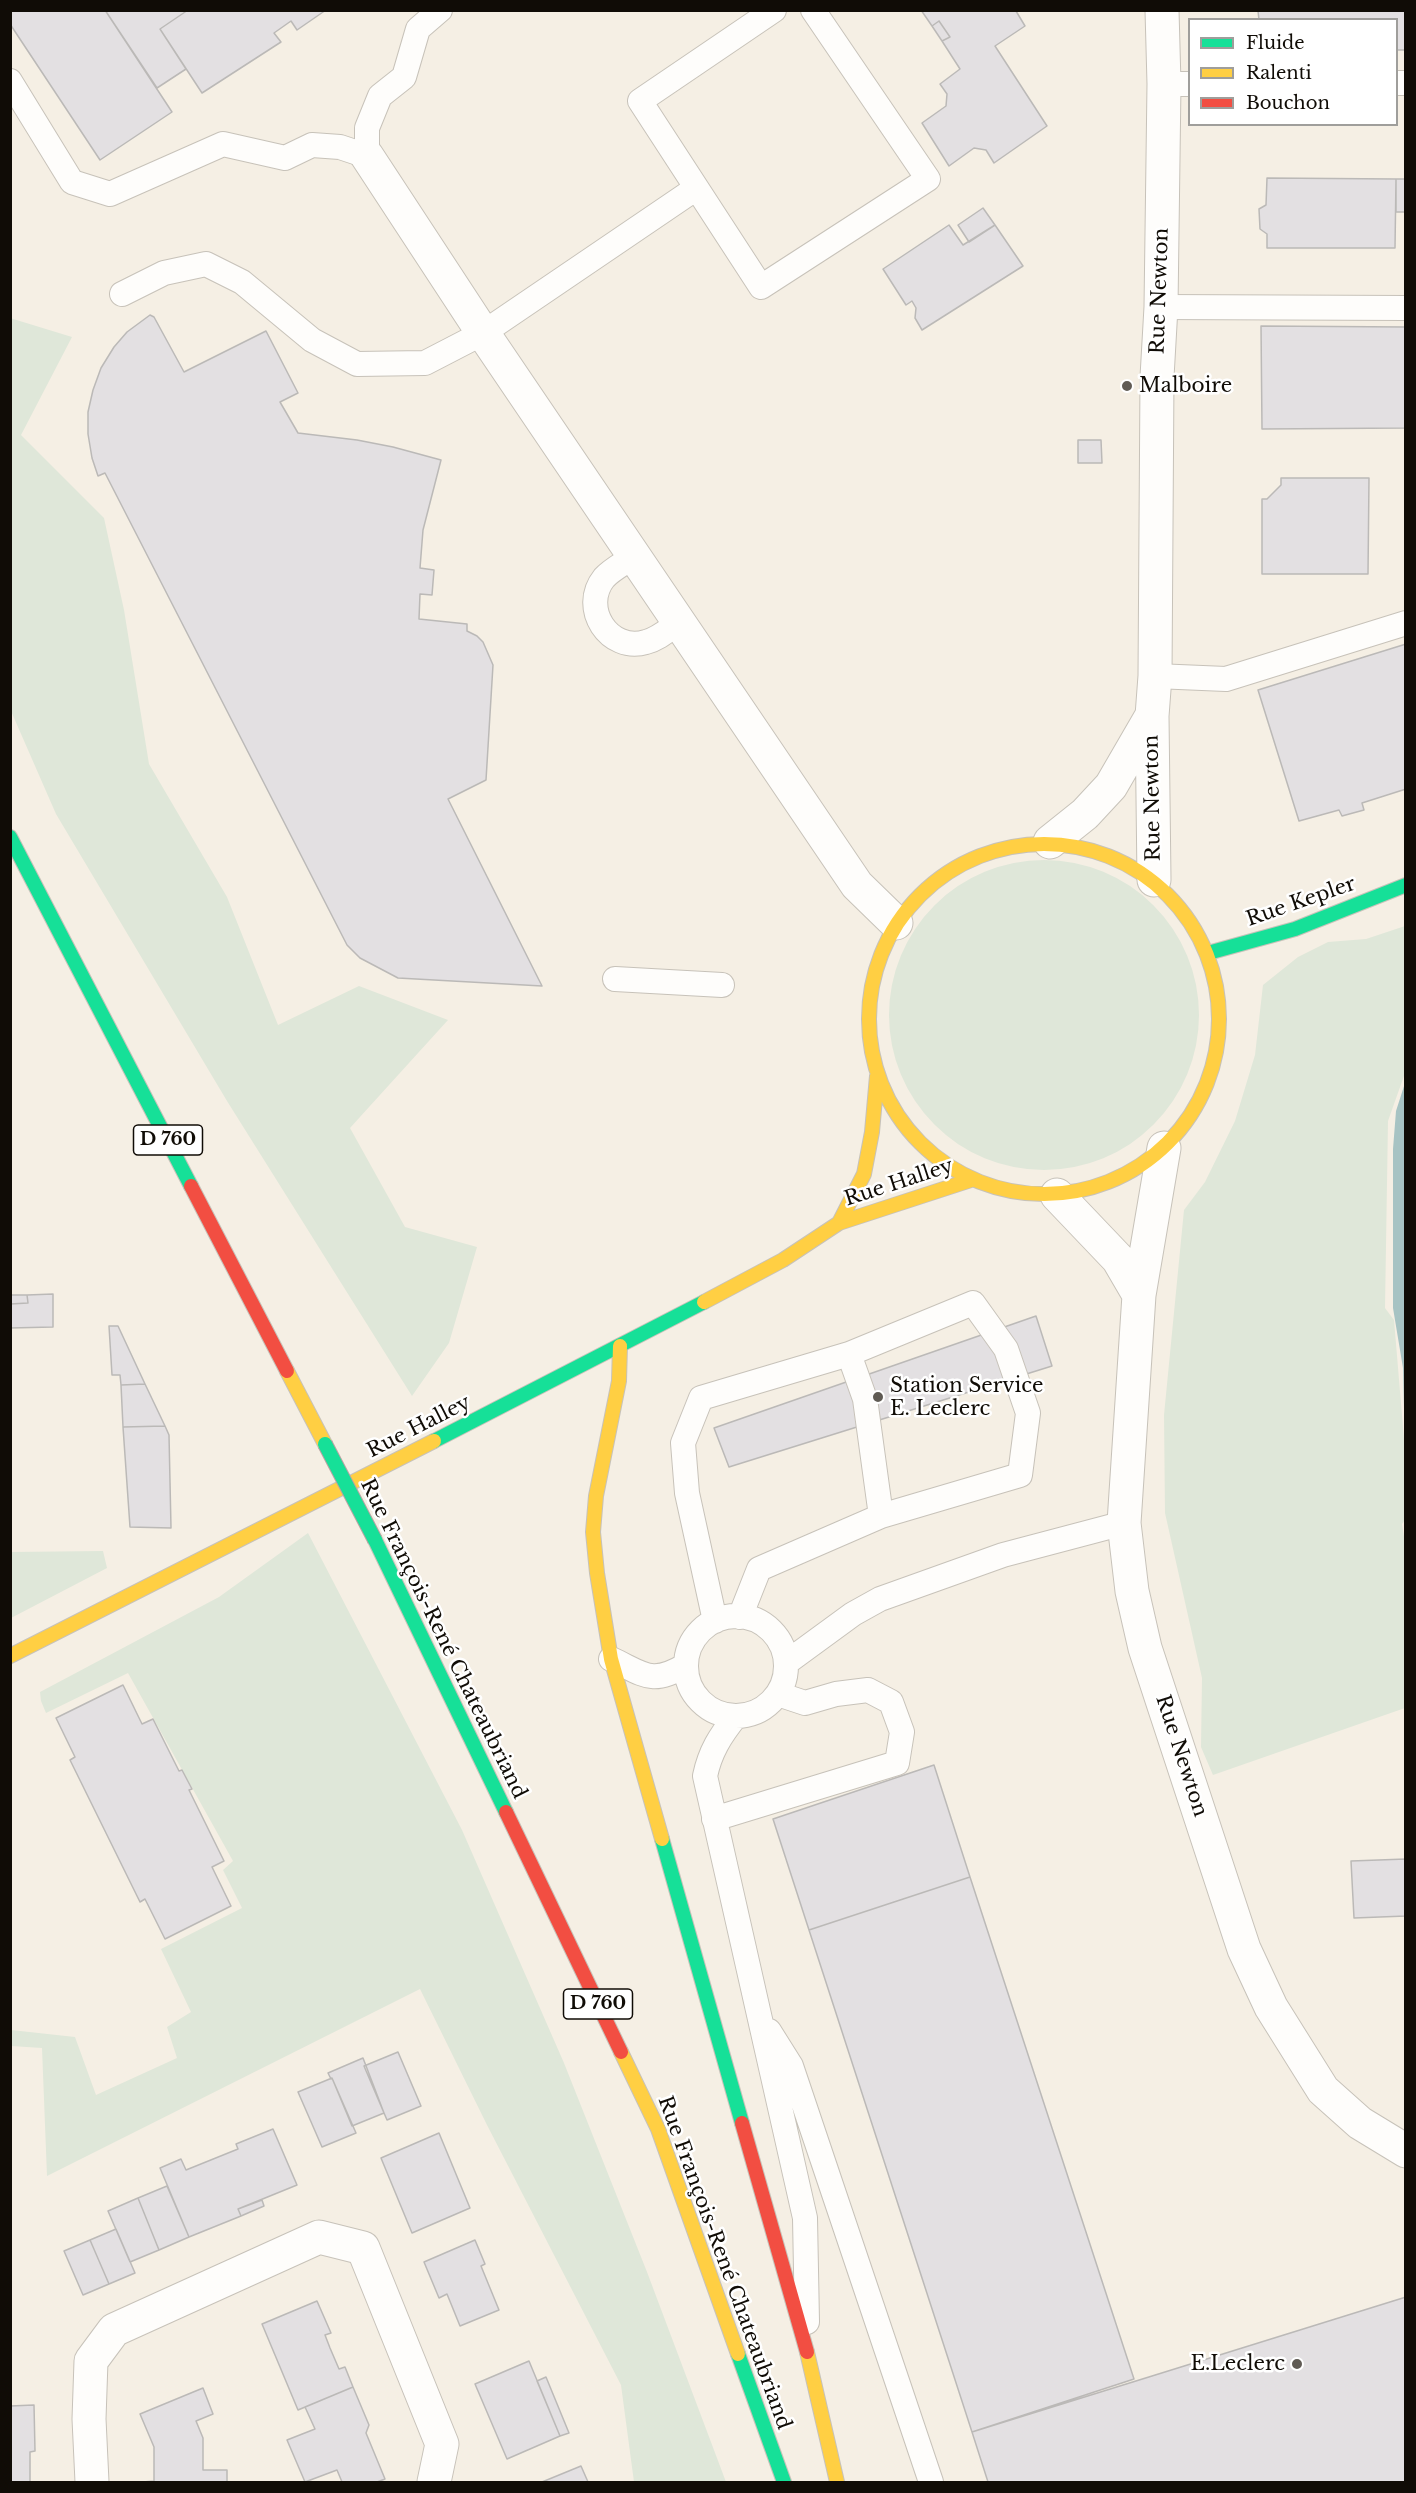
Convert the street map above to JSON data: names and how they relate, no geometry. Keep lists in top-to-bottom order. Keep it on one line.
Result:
{"streets":{"main road":["Rue Kepler","D 760","Rue Halley","Rue François-René Chateaubriand"],"street":["Rue Newton"]},"places":["Malboire","Station Service E. Leclerc","E.Leclerc"],"legend":["Fluide","Ralenti","Bouchon"]}
